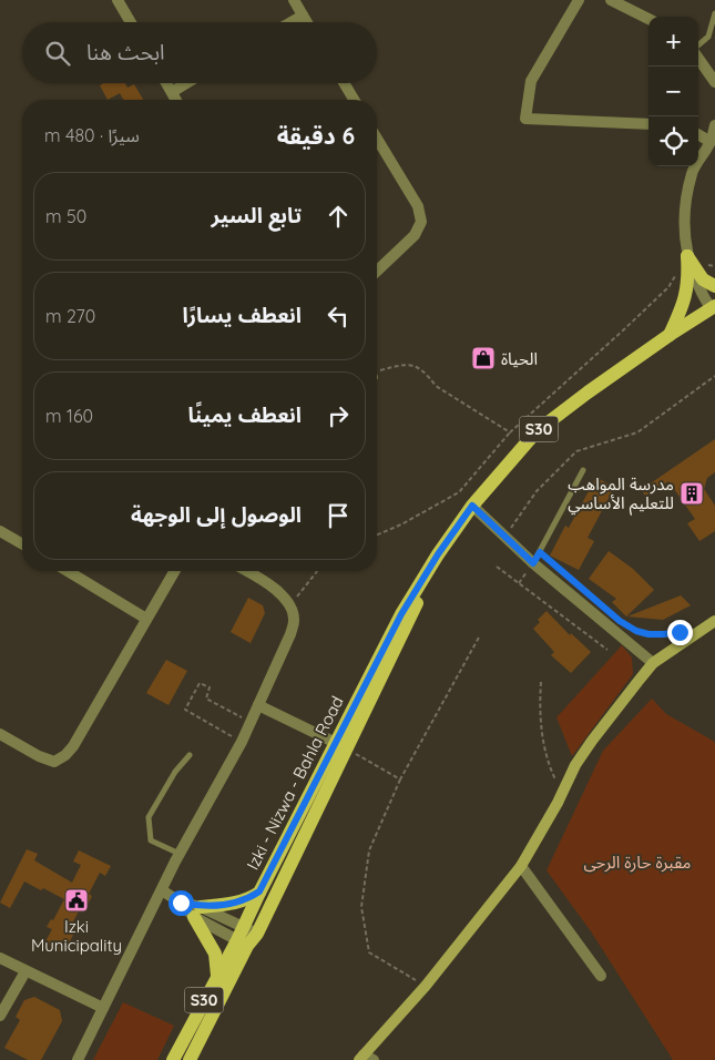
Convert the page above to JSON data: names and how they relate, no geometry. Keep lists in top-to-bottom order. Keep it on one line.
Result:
{"streets":{"main road":["S30","Izki - Nizwa - Bahla Road"]},"parks":["مقبرة حارة الرحى"],"places":{"shop":["الحياة"],"building":["مدرسة المواهب للتعليم الأساسي"],"public building":["Izki Municipality"]},"page":{"map_buttons":["+","−"],"search":"ابحث هنا","heading":["6 دقيقة","سيرًا · 480 m"],"list":[["تابع السير","50 m"],["انعطف يسارًا","270 m"],["انعطف يمينًا","160 m"],"الوصول إلى الوجهة"]}}
